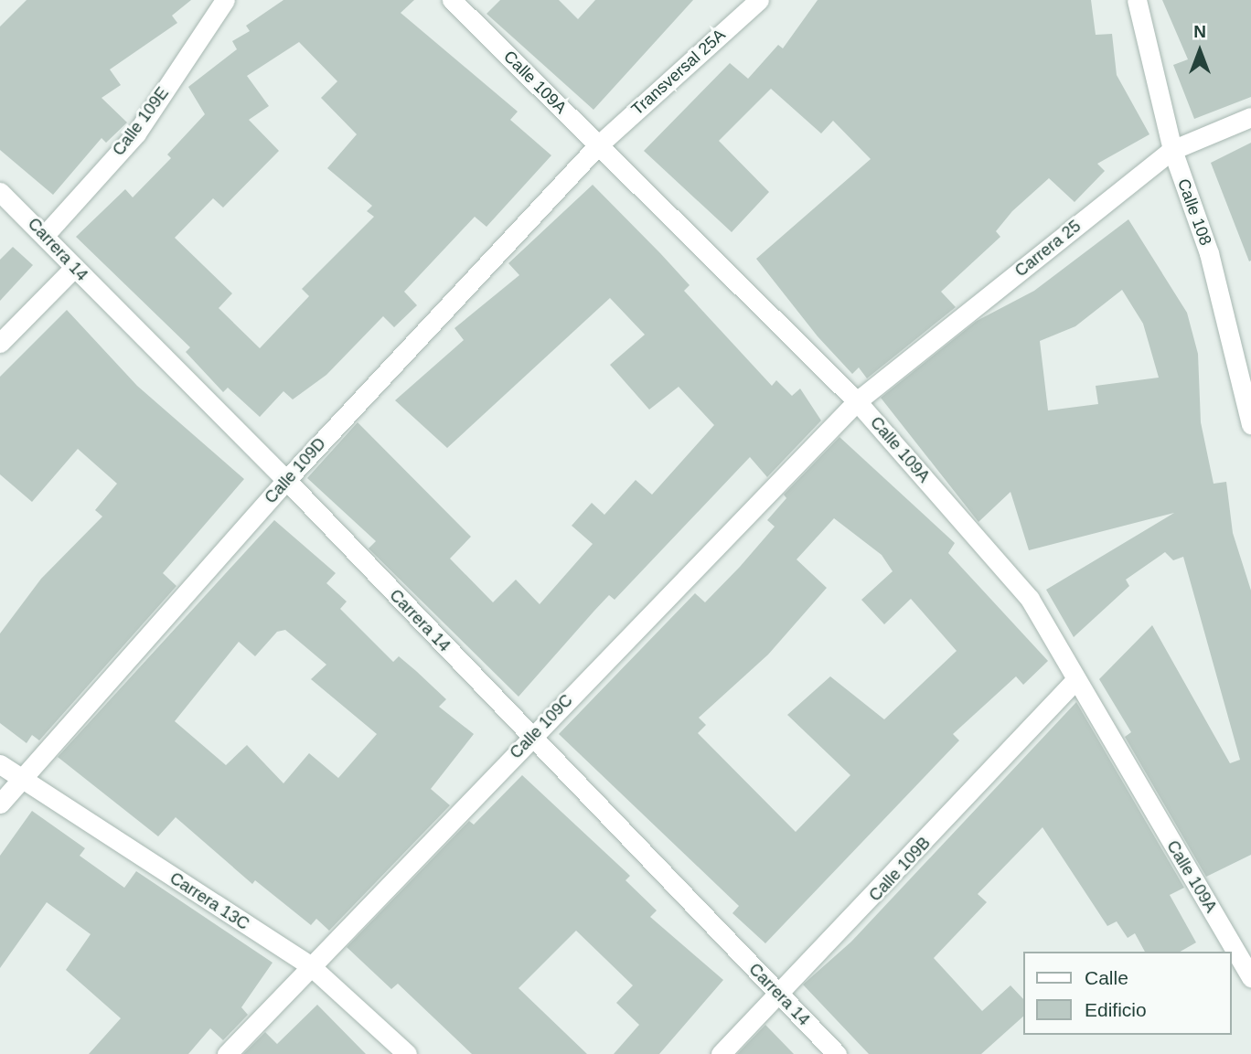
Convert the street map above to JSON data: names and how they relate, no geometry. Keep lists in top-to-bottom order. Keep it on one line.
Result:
{"streets":{"street":["Transversal 25A","Calle 109A","Calle 109E","Calle 108","Carrera 25","Carrera 14","Calle 109D","Calle 109C","Calle 109B","Carrera 13C"]},"crossings":[["Transversal 25A","Calle 109A"],["Transversal 25A","Calle 109D"],["Calle 109A","Carrera 25"],["Calle 109A","Calle 109D"],["Calle 109A","Calle 109C"],["Calle 109A","Calle 109B"],["Calle 109E","Carrera 14"],["Calle 108","Carrera 25"],["Carrera 25","Calle 109C"],["Carrera 14","Calle 109D"],["Carrera 14","Calle 109C"],["Carrera 14","Calle 109B"],["Calle 109D","Carrera 13C"],["Calle 109C","Carrera 13C"]],"legend":["Calle","Edificio"],"north":"top"}
